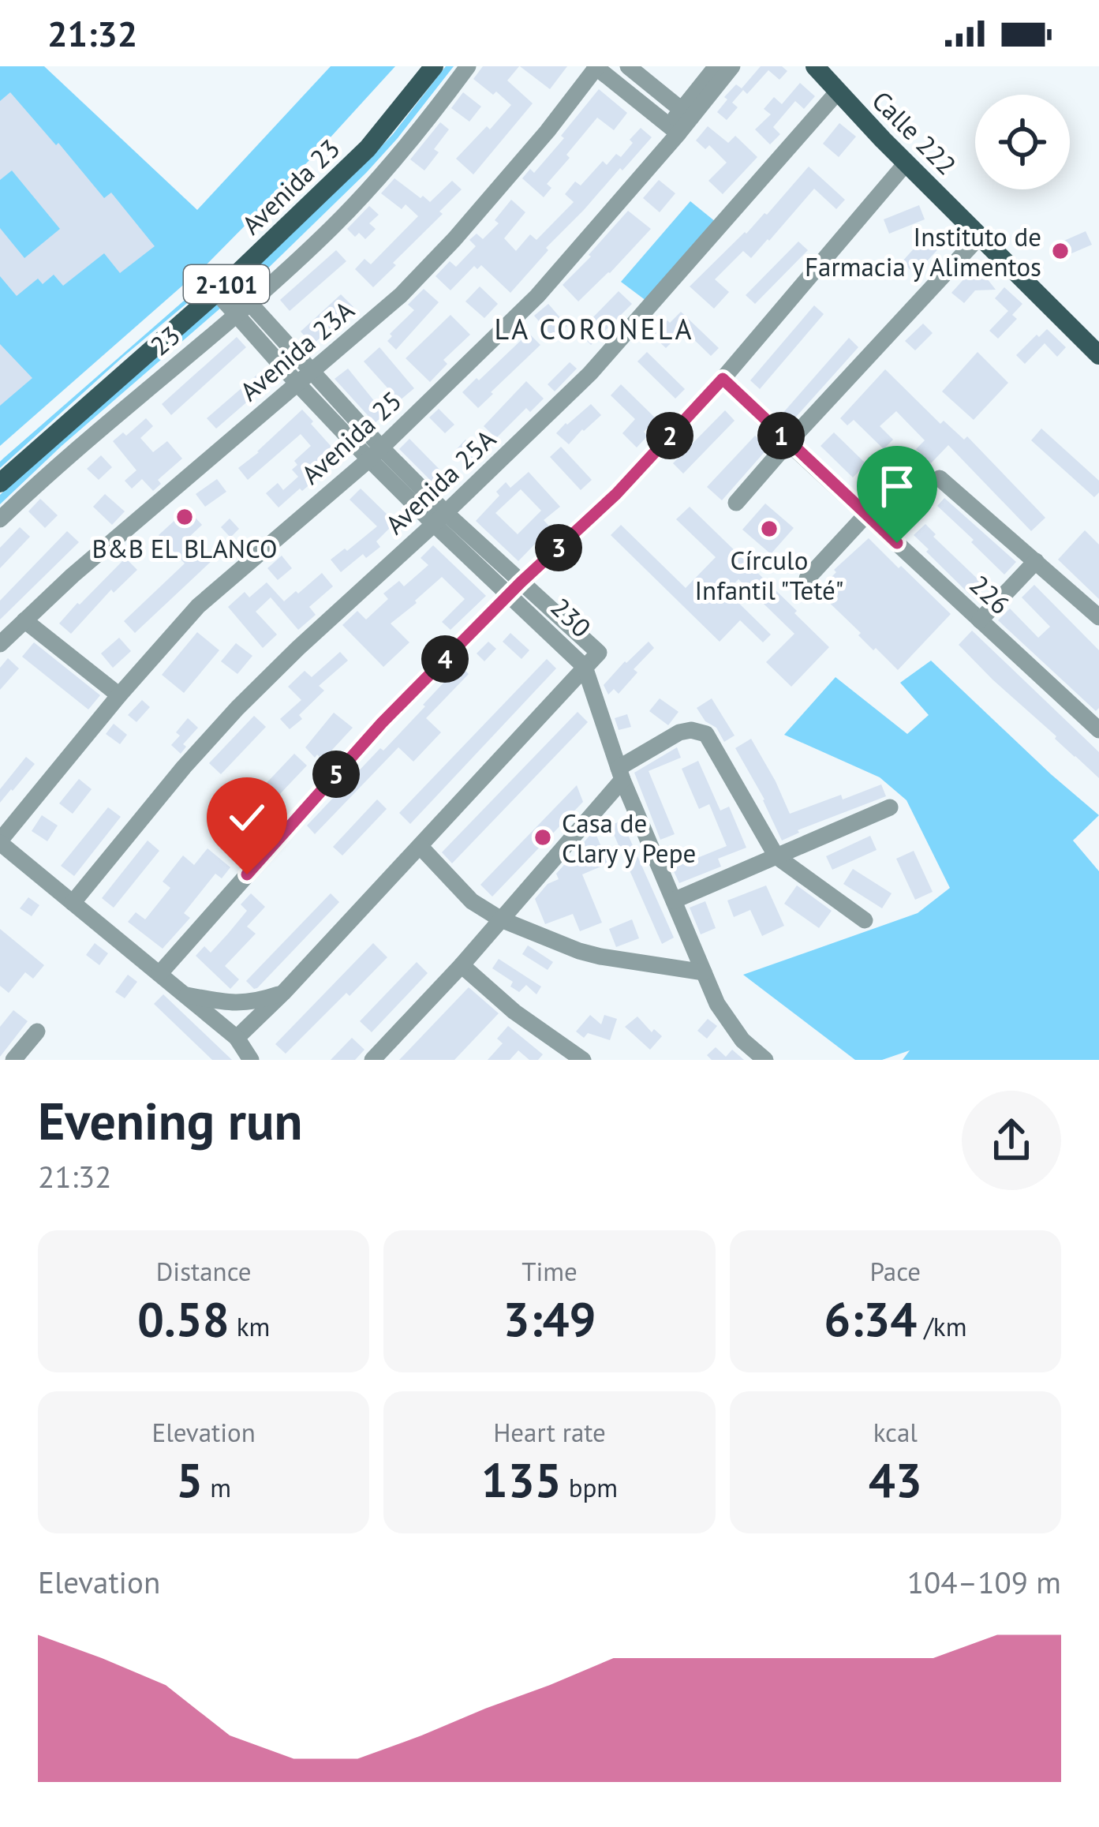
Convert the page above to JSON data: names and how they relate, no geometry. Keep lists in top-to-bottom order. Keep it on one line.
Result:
{"streets":{"main road":["Calle 222","Avenida 23","2-101"],"street":["23","Avenida 23A","Avenida 25","Avenida 25A","226","230"]},"crossings":[["Calle 222","Avenida 25A"],["Avenida 23","230"],["23","230"],["Avenida 23A","230"],["Avenida 25","230"],["Avenida 25A","230"]],"districts":["LA CORONELA"],"places":["Instituto de Farmacia y Alimentos","B&B EL BLANCO","Círculo Infantil \"Teté\"","Casa de Clary y Pepe"],"page":{"status":"21:32","pins":["1","2","3","4","5"],"heading":["Evening run","21:32"],"stats":[["Distance","0.58 km"],["Time","3:49"],["Pace","6:34 /km"],["Elevation","5 m"],["Heart rate","135 bpm"],["kcal","43"]],"chart":["Elevation","104–109 m"]}}
